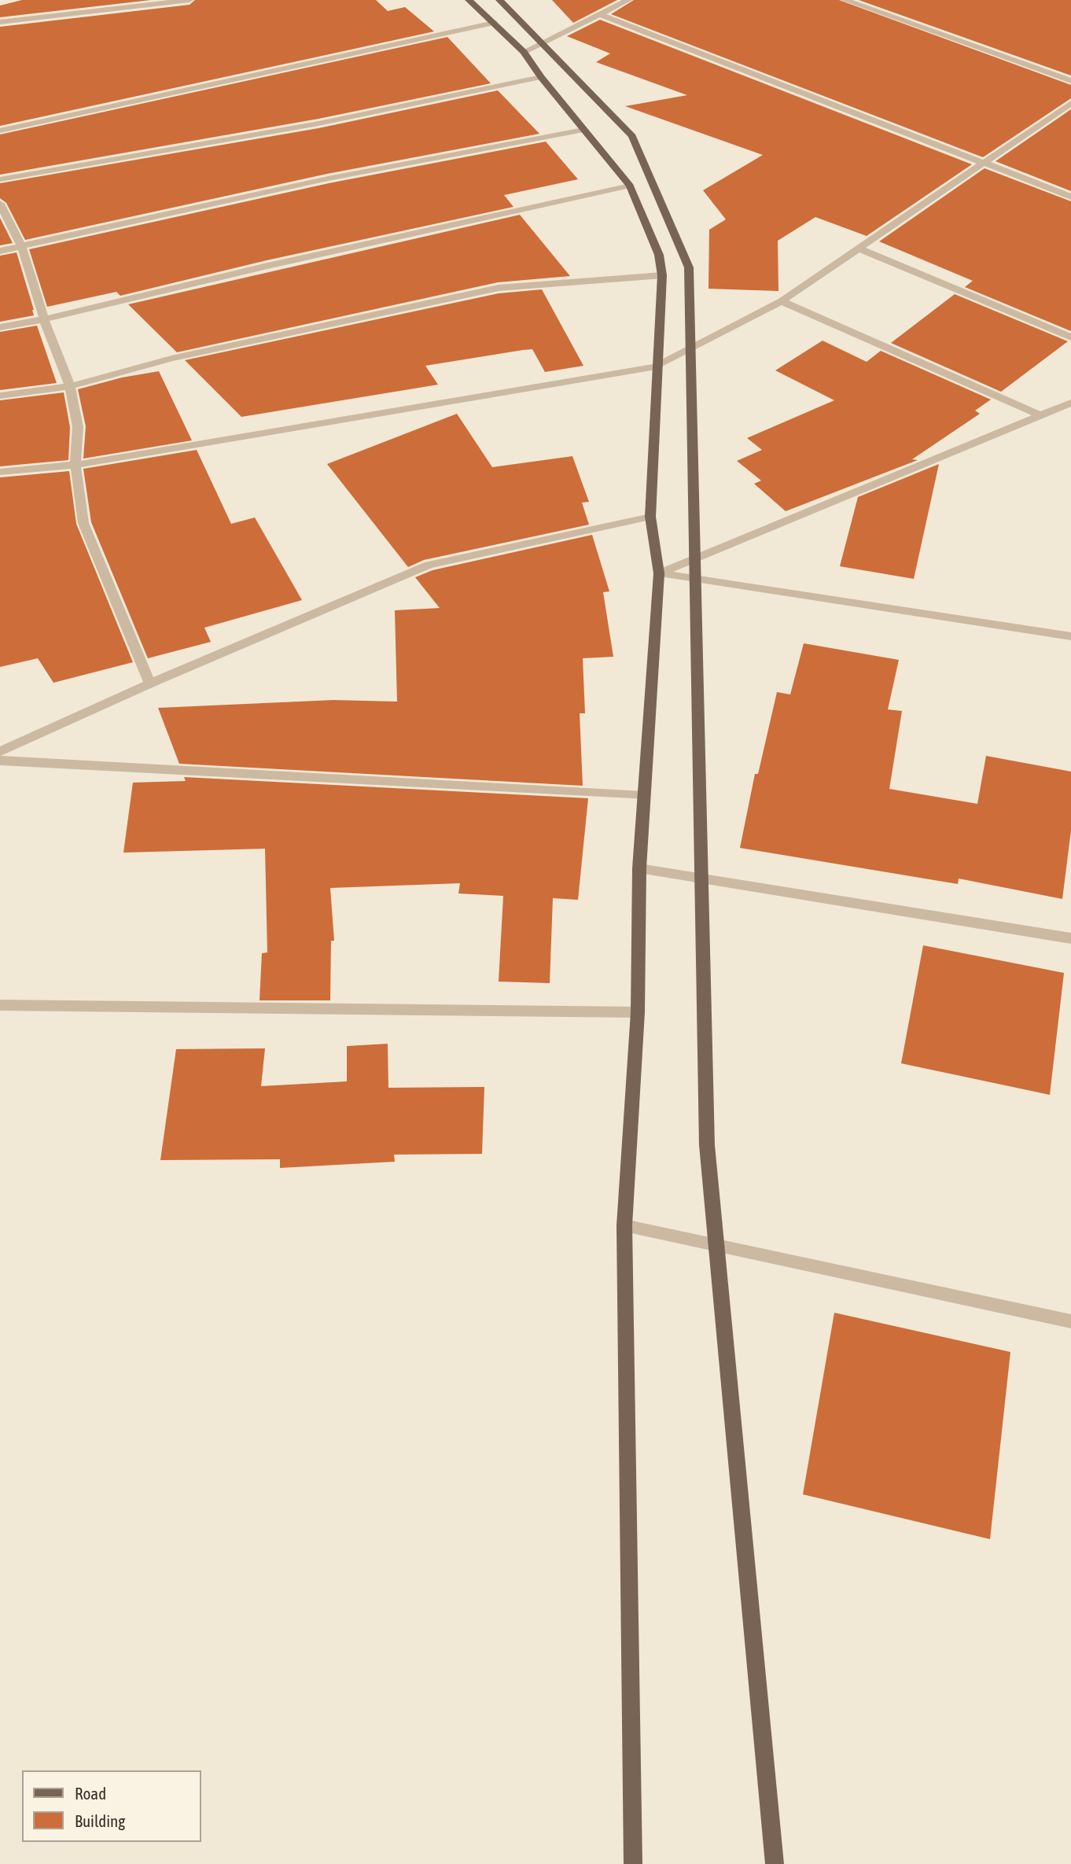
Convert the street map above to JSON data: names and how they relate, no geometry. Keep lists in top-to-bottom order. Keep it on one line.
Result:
{"legend":["Road","Building"]}
